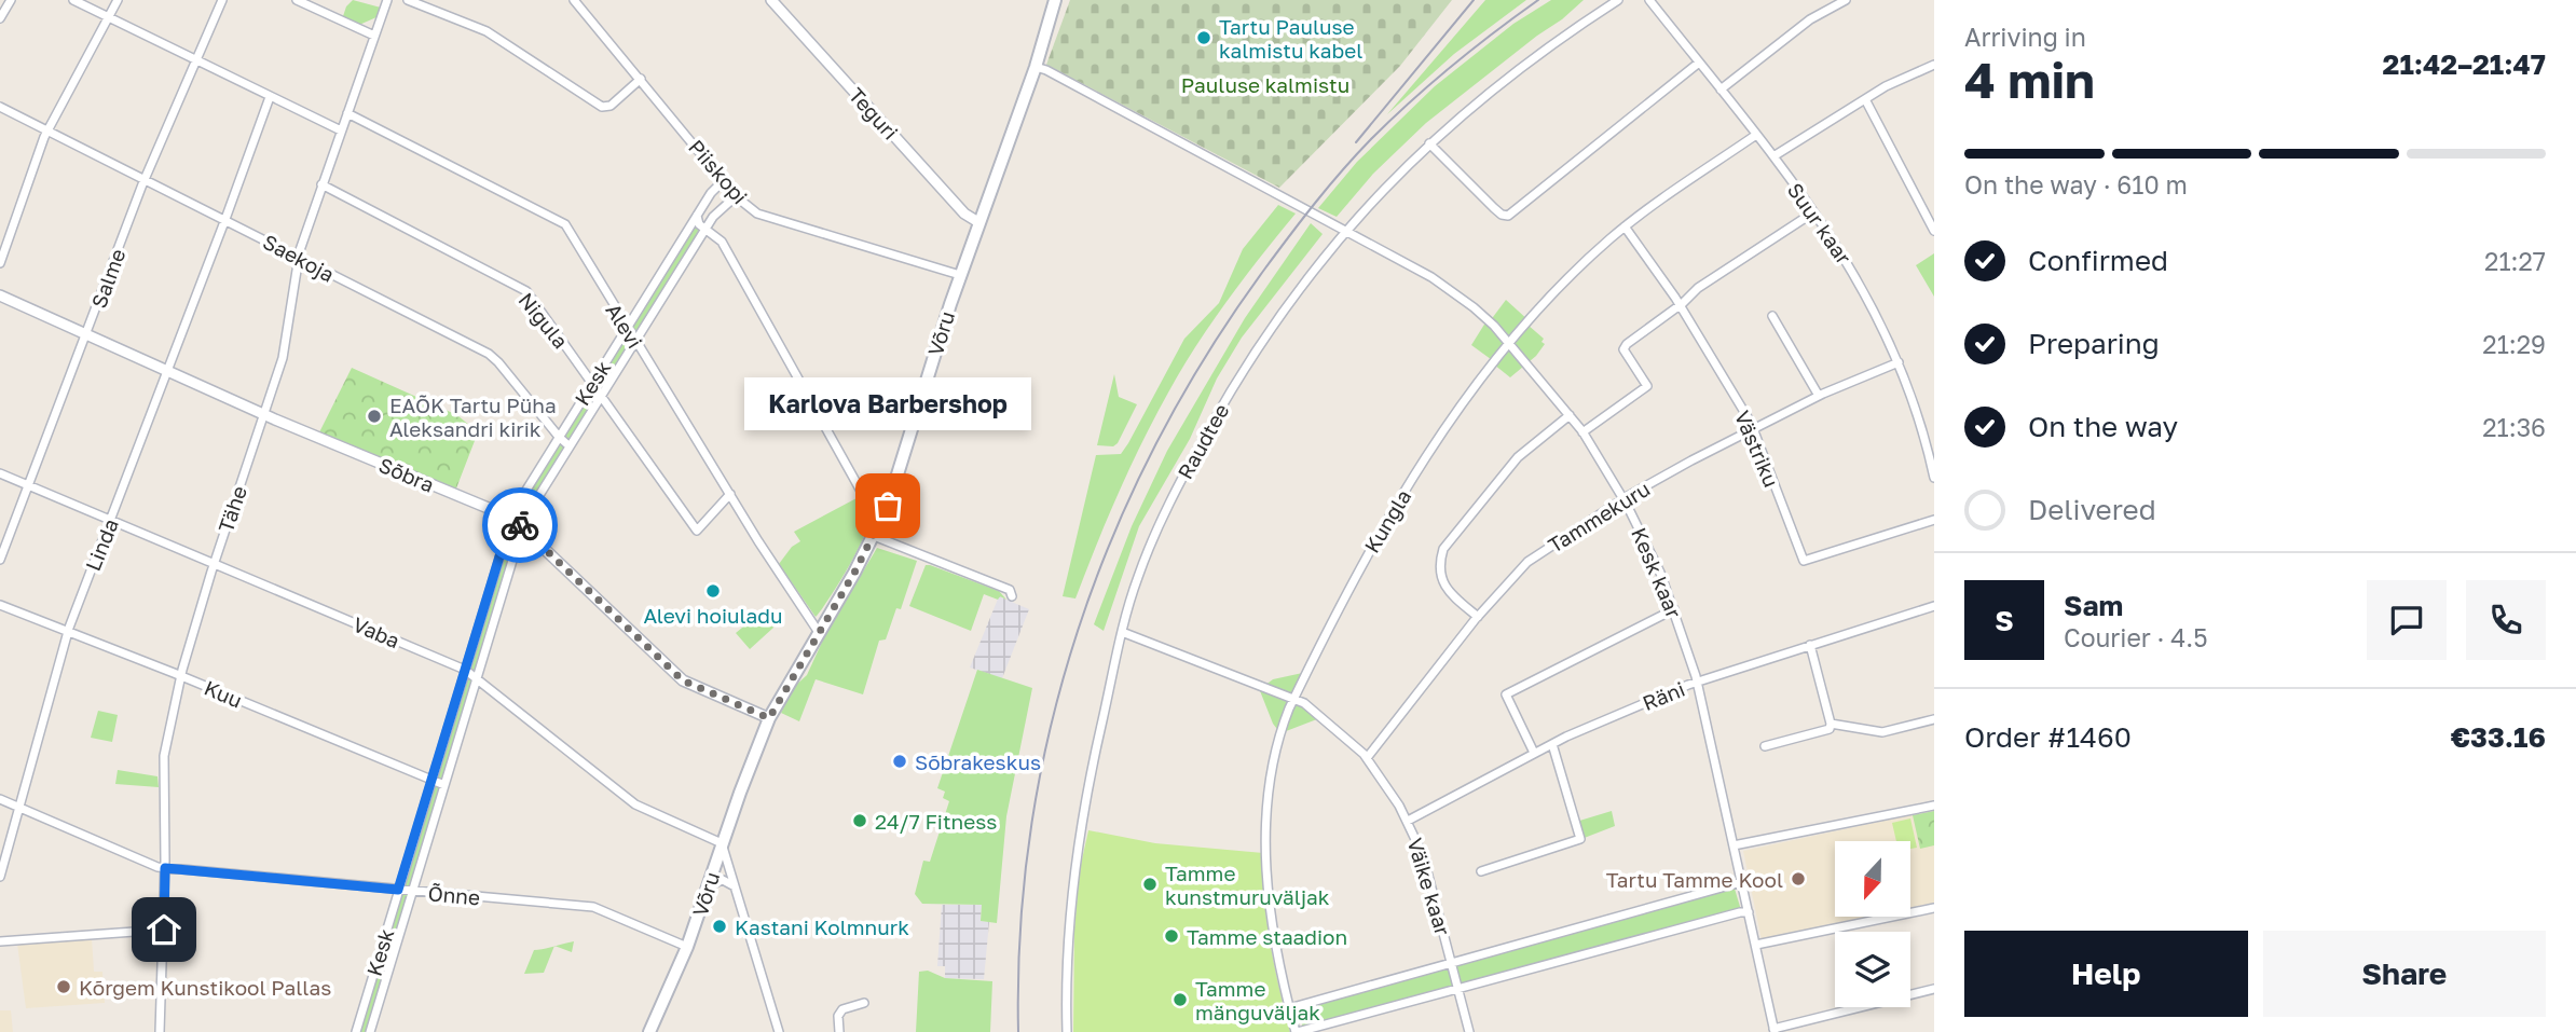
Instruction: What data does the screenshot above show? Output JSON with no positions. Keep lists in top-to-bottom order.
{
  "streets": {
    "main road": ["Võru"],
    "street": [
      "Teguri",
      "Piiskopi",
      "Suur kaar",
      "Saekoja",
      "Salme",
      "Nigula",
      "Alevi",
      "Kesk",
      "Raudtee",
      "Västriku",
      "Sõbra",
      "Tähe",
      "Tammekuru",
      "Kungla",
      "Linda",
      "Kesk kaar",
      "Vaba",
      "Kuu",
      "Räni",
      "Väike kaar",
      "Õnne"
    ]
  },
  "crossings": [
    ["Teguri", "Võru"],
    ["Piiskopi", "Võru"],
    ["Piiskopi", "Kesk"],
    ["Suur kaar", "Tammekuru"],
    ["Suur kaar", "Kungla"],
    ["Saekoja", "Salme"],
    ["Saekoja", "Kesk"],
    ["Saekoja", "Tähe"],
    ["Saekoja", "Linda"],
    ["Salme", "Sõbra"],
    ["Salme", "Vaba"],
    ["Nigula", "Alevi"],
    ["Nigula", "Kesk"],
    ["Nigula", "Tähe"],
    ["Alevi", "Võru"],
    ["Alevi", "Kesk"],
    ["Alevi", "Tähe"],
    ["Võru", "Sõbra"],
    ["Võru", "Kesk kaar"],
    ["Võru", "Vaba"],
    ["Võru", "Õnne"],
    ["Kesk", "Sõbra"],
    ["Kesk", "Vaba"],
    ["Kesk", "Kuu"],
    ["Kesk", "Õnne"],
    ["Raudtee", "Kesk kaar"],
    ["Raudtee", "Väike kaar"],
    ["Västriku", "Tammekuru"],
    ["Västriku", "Kungla"],
    ["Sõbra", "Tähe"],
    ["Sõbra", "Linda"],
    ["Tähe", "Vaba"],
    ["Tähe", "Kuu"],
    ["Tähe", "Õnne"],
    ["Tammekuru", "Kesk kaar"],
    ["Tammekuru", "Väike kaar"],
    ["Kungla", "Kesk kaar"],
    ["Kungla", "Väike kaar"],
    ["Linda", "Vaba"],
    ["Linda", "Kuu"],
    ["Linda", "Õnne"],
    ["Kesk kaar", "Räni"],
    ["Räni", "Väike kaar"]
  ],
  "parks": ["Pauluse kalmistu"],
  "places": [
    "Tartu Pauluse kalmistu kabel",
    "EAÕK Tartu Püha Aleksandri kirik",
    "Karlova Barbershop",
    "Alevi hoiuladu",
    "Sõbrakeskus",
    "24/7 Fitness",
    "Tartu Tamme Kool",
    "Tamme kunstmuruväljak",
    "Kastani Kolmnurk",
    "Tamme staadion",
    "Kõrgem Kunstikool Pallas",
    "Tamme mänguväljak"
  ],
  "north": "bottom",
  "page": {
    "heading": ["4 min", "Arriving in", "21:42–21:47"],
    "panel": [
      "Sam",
      "Courier · 4.5",
      "Order #1460",
      "€33.16"
    ],
    "bar": "On the way · 610 m",
    "list": [
      ["Confirmed", "21:27"],
      ["Preparing", "21:29"],
      ["On the way", "21:36"],
      "Delivered"
    ],
    "bubble": "Karlova Barbershop",
    "round": "S",
    "buttons": ["Help", "Share"]
  }
}
